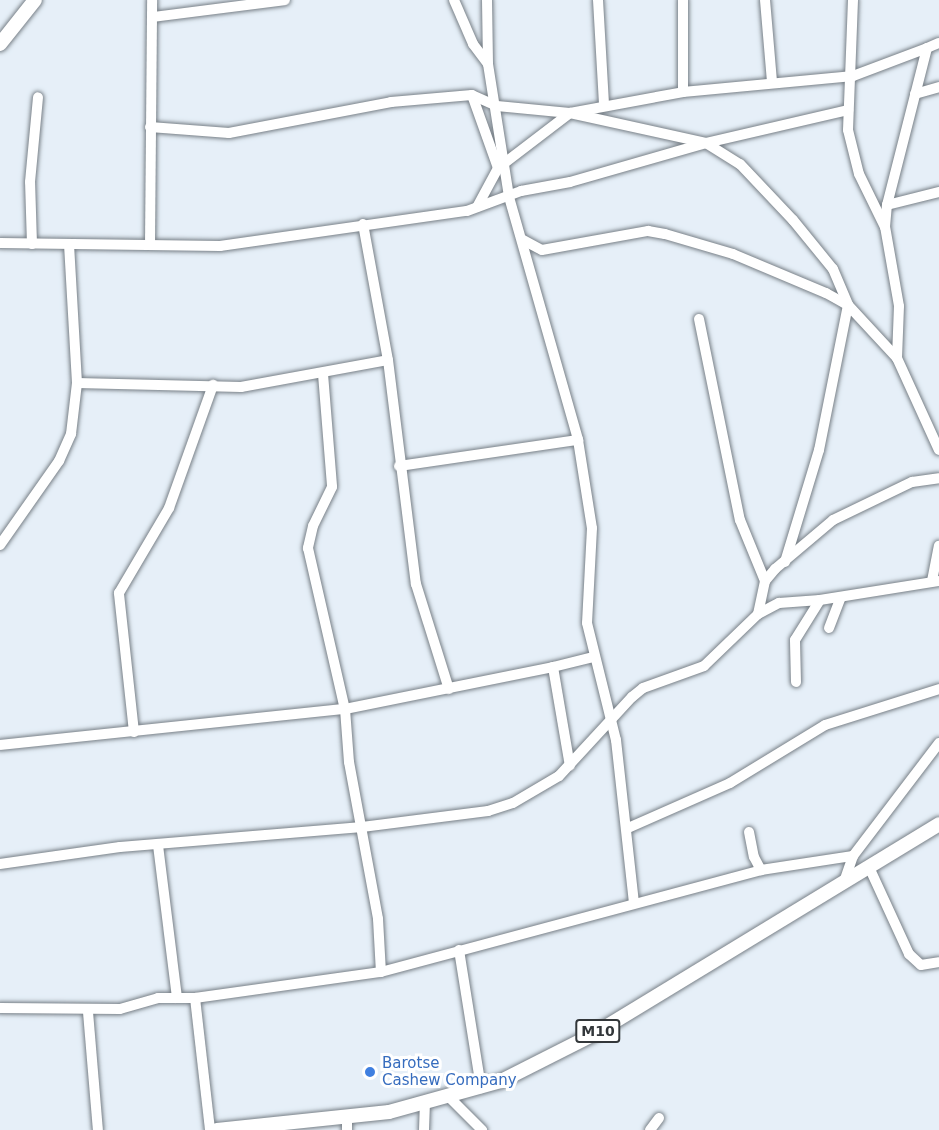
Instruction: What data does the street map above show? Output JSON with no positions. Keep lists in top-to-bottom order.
{
  "streets": {
    "main road": ["M10"]
  },
  "places": ["Barotse Cashew Company"]
}
